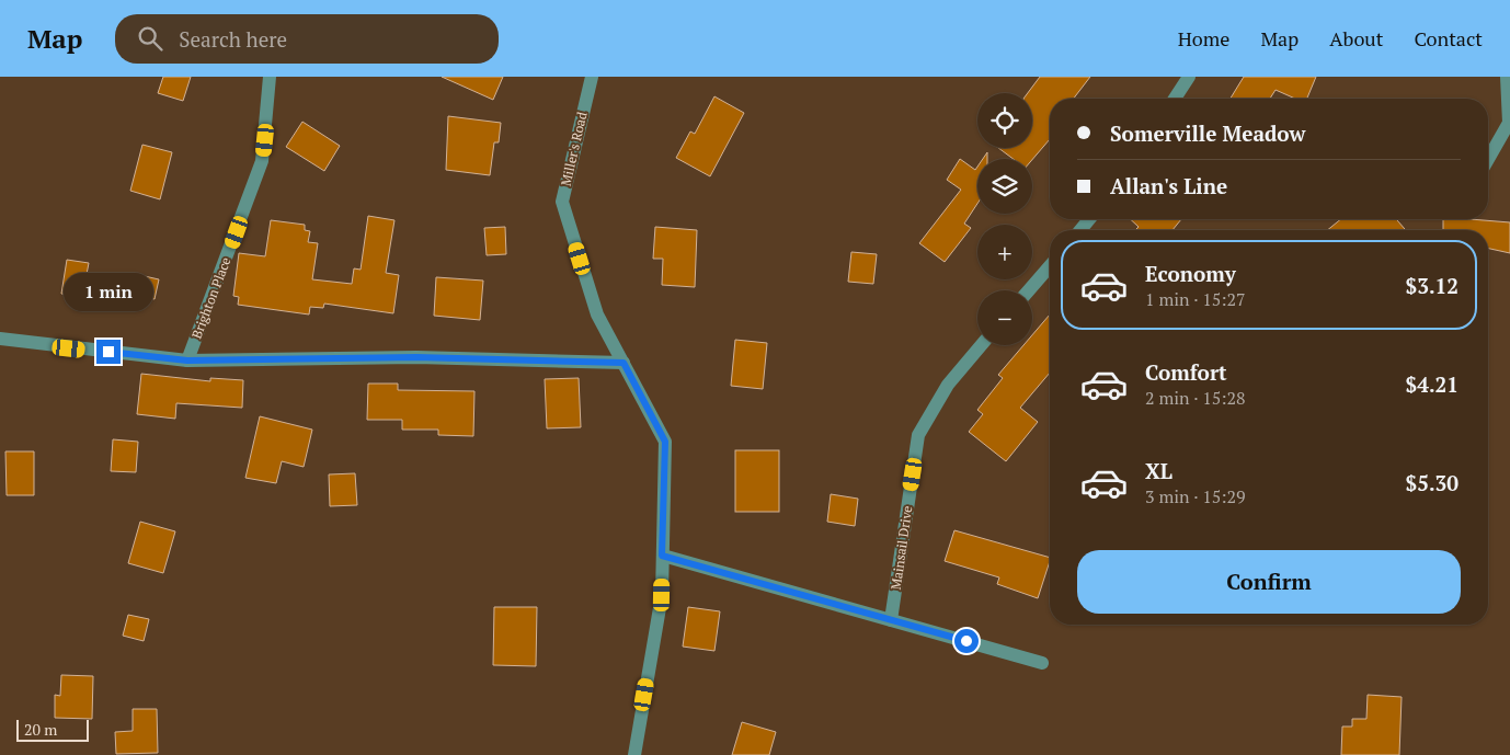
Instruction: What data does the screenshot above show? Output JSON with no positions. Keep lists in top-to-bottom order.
{
  "streets": {
    "street": ["Miller's Road", "Brighton Place", "Mainsail Drive"]
  },
  "scale_bar": "20 m",
  "page": {
    "header": "Map",
    "search": "Search here",
    "nav": [
      "Home",
      "Map",
      "About",
      "Contact"
    ],
    "map_buttons": ["+", "−"],
    "banner": ["Somerville Meadow", "Allan's Line"],
    "list": [
      {
        "name": "Economy",
        "note": "1 min · 15:27",
        "value": "$3.12"
      },
      {
        "name": "Comfort",
        "note": "2 min · 15:28",
        "value": "$4.21"
      },
      {
        "name": "XL",
        "note": "3 min · 15:29",
        "value": "$5.30"
      }
    ],
    "bubble": "1 min",
    "buttons": "Confirm",
    "scale": "20 m"
  }
}
